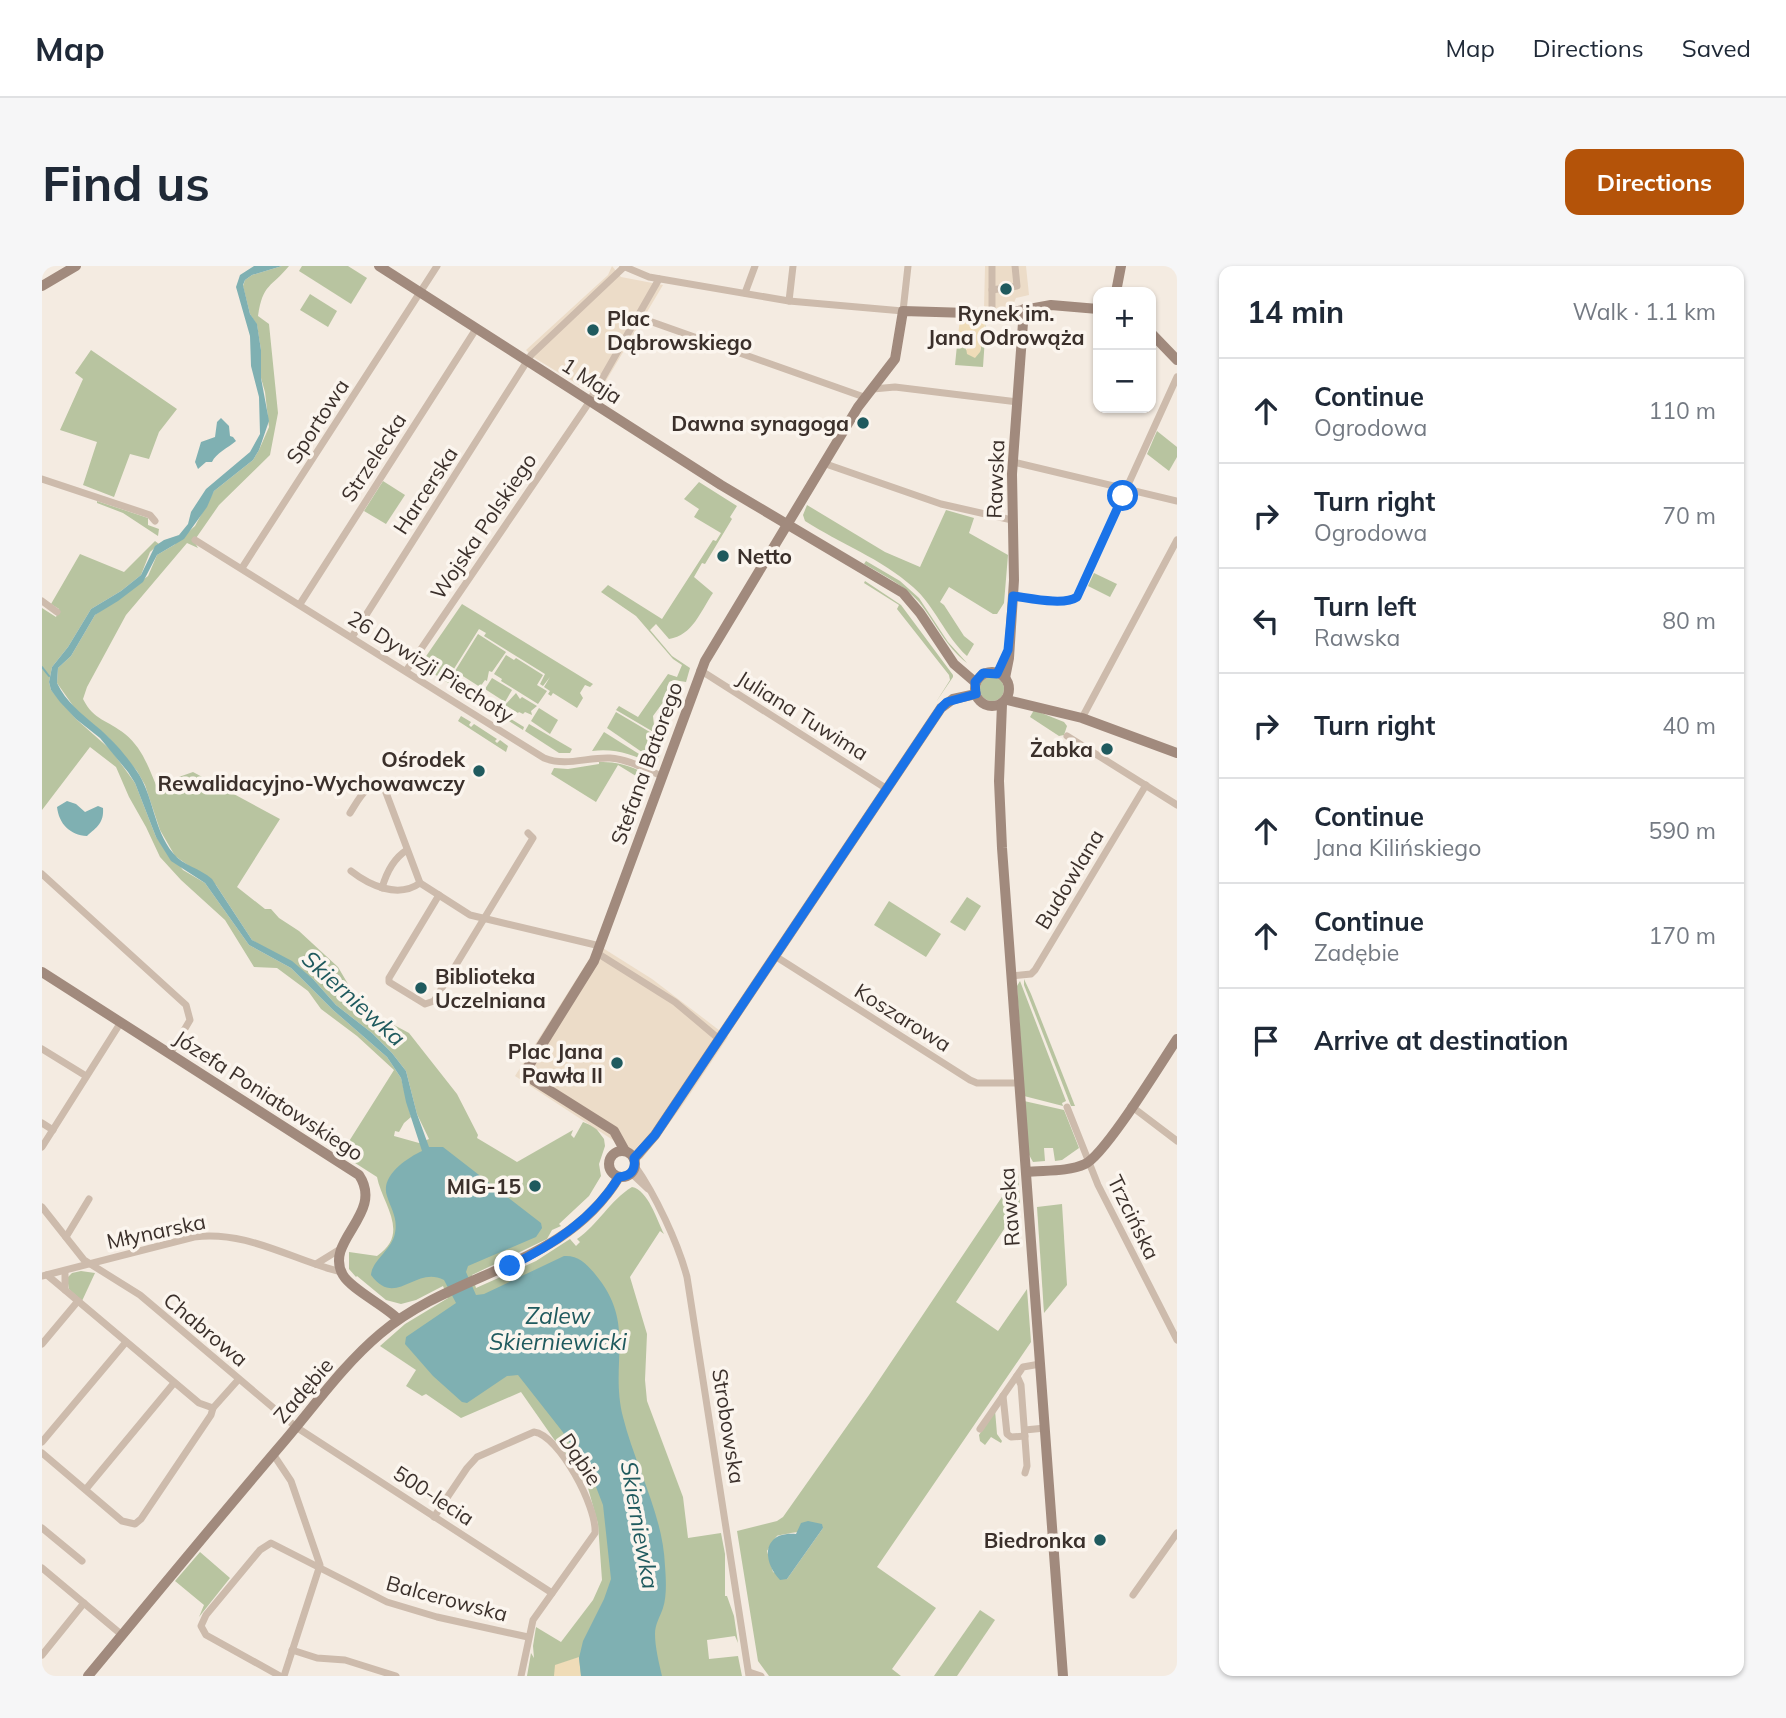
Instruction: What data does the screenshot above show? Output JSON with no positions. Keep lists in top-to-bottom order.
{
  "streets": {
    "street": [
      "1 Maja",
      "Sportowa",
      "Strzelecka",
      "Rawska",
      "Harcerska",
      "Wojska Polskiego",
      "26 Dywizji Piechoty",
      "Juliana Tuwima",
      "Stefana Batorego",
      "Budowlana",
      "Koszarowa",
      "Józefa Poniatowskiego",
      "Trzcińska",
      "Młynarska",
      "Chabrowa",
      "Zadębie",
      "Strobowska",
      "Dąbie",
      "500-lecia",
      "Balcerowska"
    ]
  },
  "crossings": [
    ["1 Maja", "Sportowa"],
    ["1 Maja", "Strzelecka"],
    ["1 Maja", "Rawska"],
    ["1 Maja", "Harcerska"],
    ["1 Maja", "Wojska Polskiego"],
    ["1 Maja", "Stefana Batorego"],
    ["Sportowa", "26 Dywizji Piechoty"],
    ["Strzelecka", "26 Dywizji Piechoty"],
    ["Rawska", "Budowlana"],
    ["Rawska", "Koszarowa"],
    ["Harcerska", "26 Dywizji Piechoty"],
    ["Wojska Polskiego", "26 Dywizji Piechoty"],
    ["26 Dywizji Piechoty", "Stefana Batorego"],
    ["Juliana Tuwima", "Stefana Batorego"],
    ["Stefana Batorego", "Zadębie"],
    ["Józefa Poniatowskiego", "Młynarska"],
    ["Młynarska", "Chabrowa"],
    ["Chabrowa", "Zadębie"],
    ["Chabrowa", "500-lecia"],
    ["Zadębie", "500-lecia"],
    ["Dąbie", "500-lecia"]
  ],
  "water": ["Skierniewka", "Zalew Skierniewicki"],
  "places": [
    "Rynek im. Jana Odrowąża",
    "Plac Dąbrowskiego",
    "Dawna synagoga",
    "Netto",
    "Żabka",
    "Ośrodek Rewalidacyjno-Wychowawczy",
    "Biblioteka Uczelniana",
    "Plac Jana Pawła II",
    "MIG-15",
    "Biedronka"
  ],
  "page": {
    "header": "Map",
    "nav": ["Map", "Directions", "Saved"],
    "buttons": "Directions",
    "title": "Find us",
    "heading": ["14 min", "Walk · 1.1 km"],
    "map_buttons": ["+", "−"],
    "list": [
      ["Continue", "Ogrodowa", "110 m"],
      ["Turn right", "Ogrodowa", "70 m"],
      ["Turn left", "Rawska", "80 m"],
      ["Turn right", "40 m"],
      ["Continue", "Jana Kilińskiego", "590 m"],
      ["Continue", "Zadębie", "170 m"],
      "Arrive at destination"
    ]
  }
}
